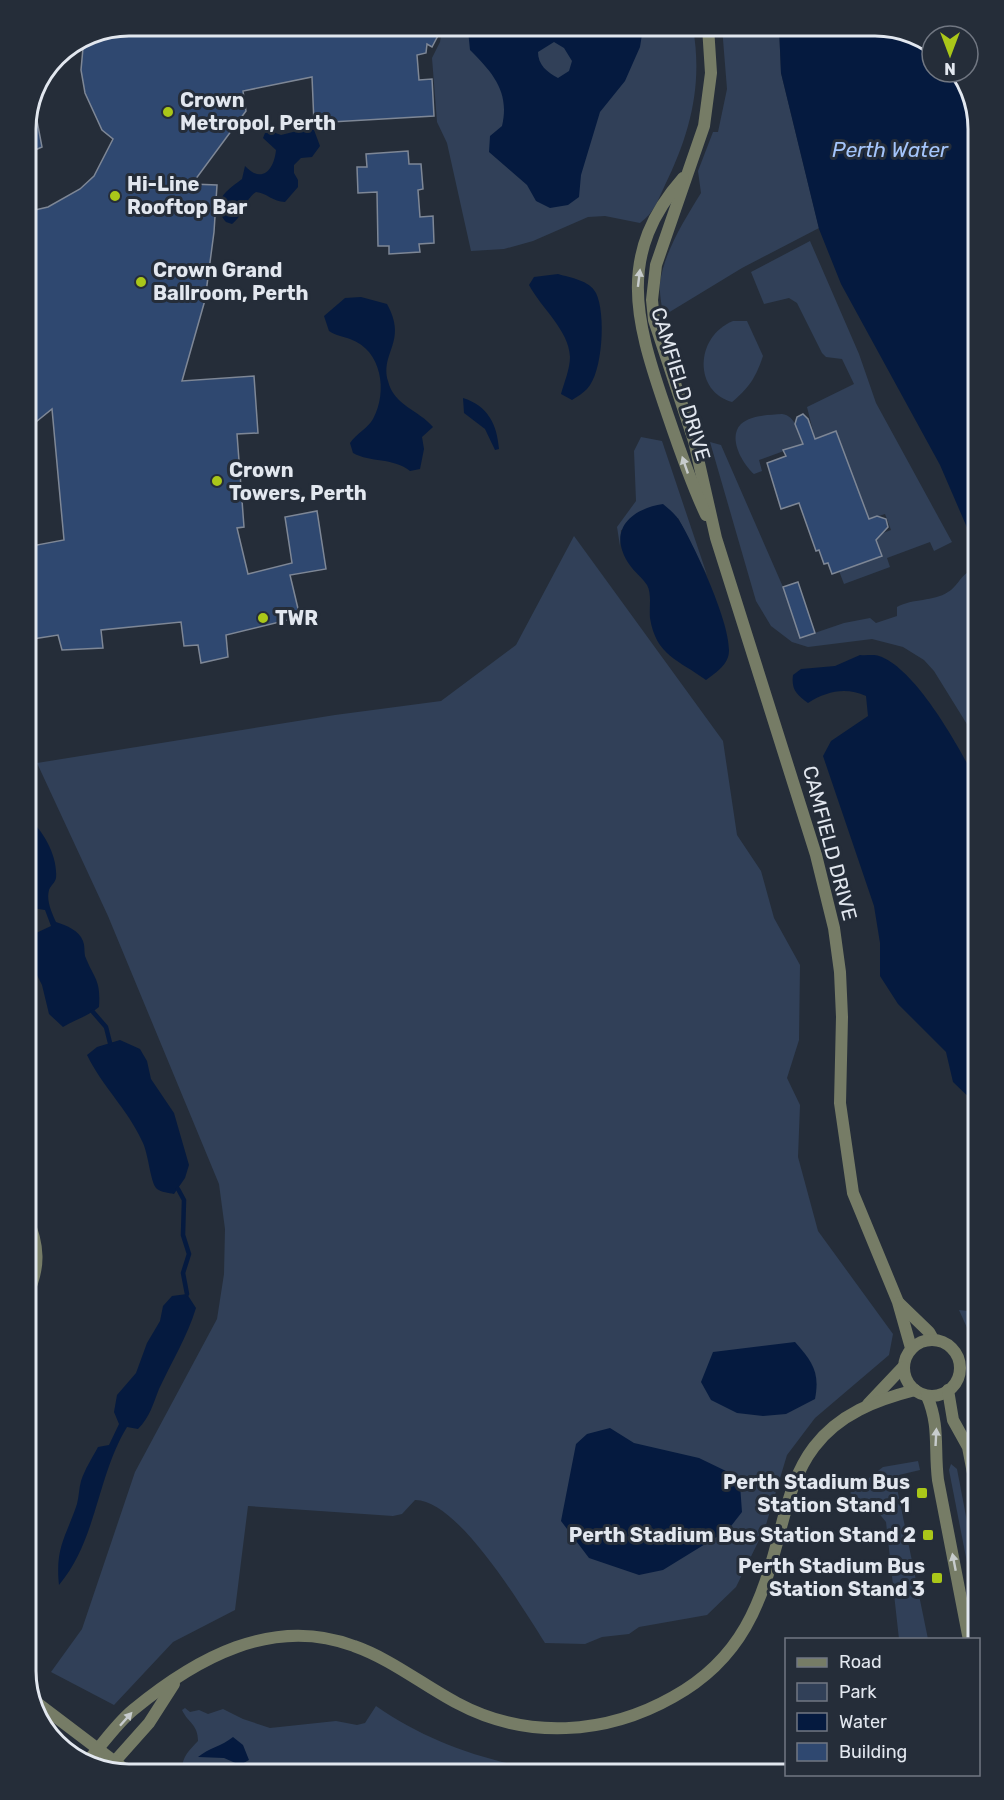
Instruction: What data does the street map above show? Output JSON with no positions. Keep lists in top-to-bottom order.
{
  "streets": {
    "street": ["CAMFIELD DRIVE"]
  },
  "water": ["Perth Water"],
  "places": {
    "other": [
      "Crown Metropol, Perth",
      "Hi-Line Rooftop Bar",
      "Crown Grand Ballroom, Perth",
      "Crown Towers, Perth",
      "TWR"
    ],
    "transit": ["Perth Stadium Bus Station Stand 1", "Perth Stadium Bus Station Stand 2", "Perth Stadium Bus Station Stand 3"]
  },
  "legend": [
    "Road",
    "Park",
    "Water",
    "Building"
  ],
  "north": "bottom"
}
